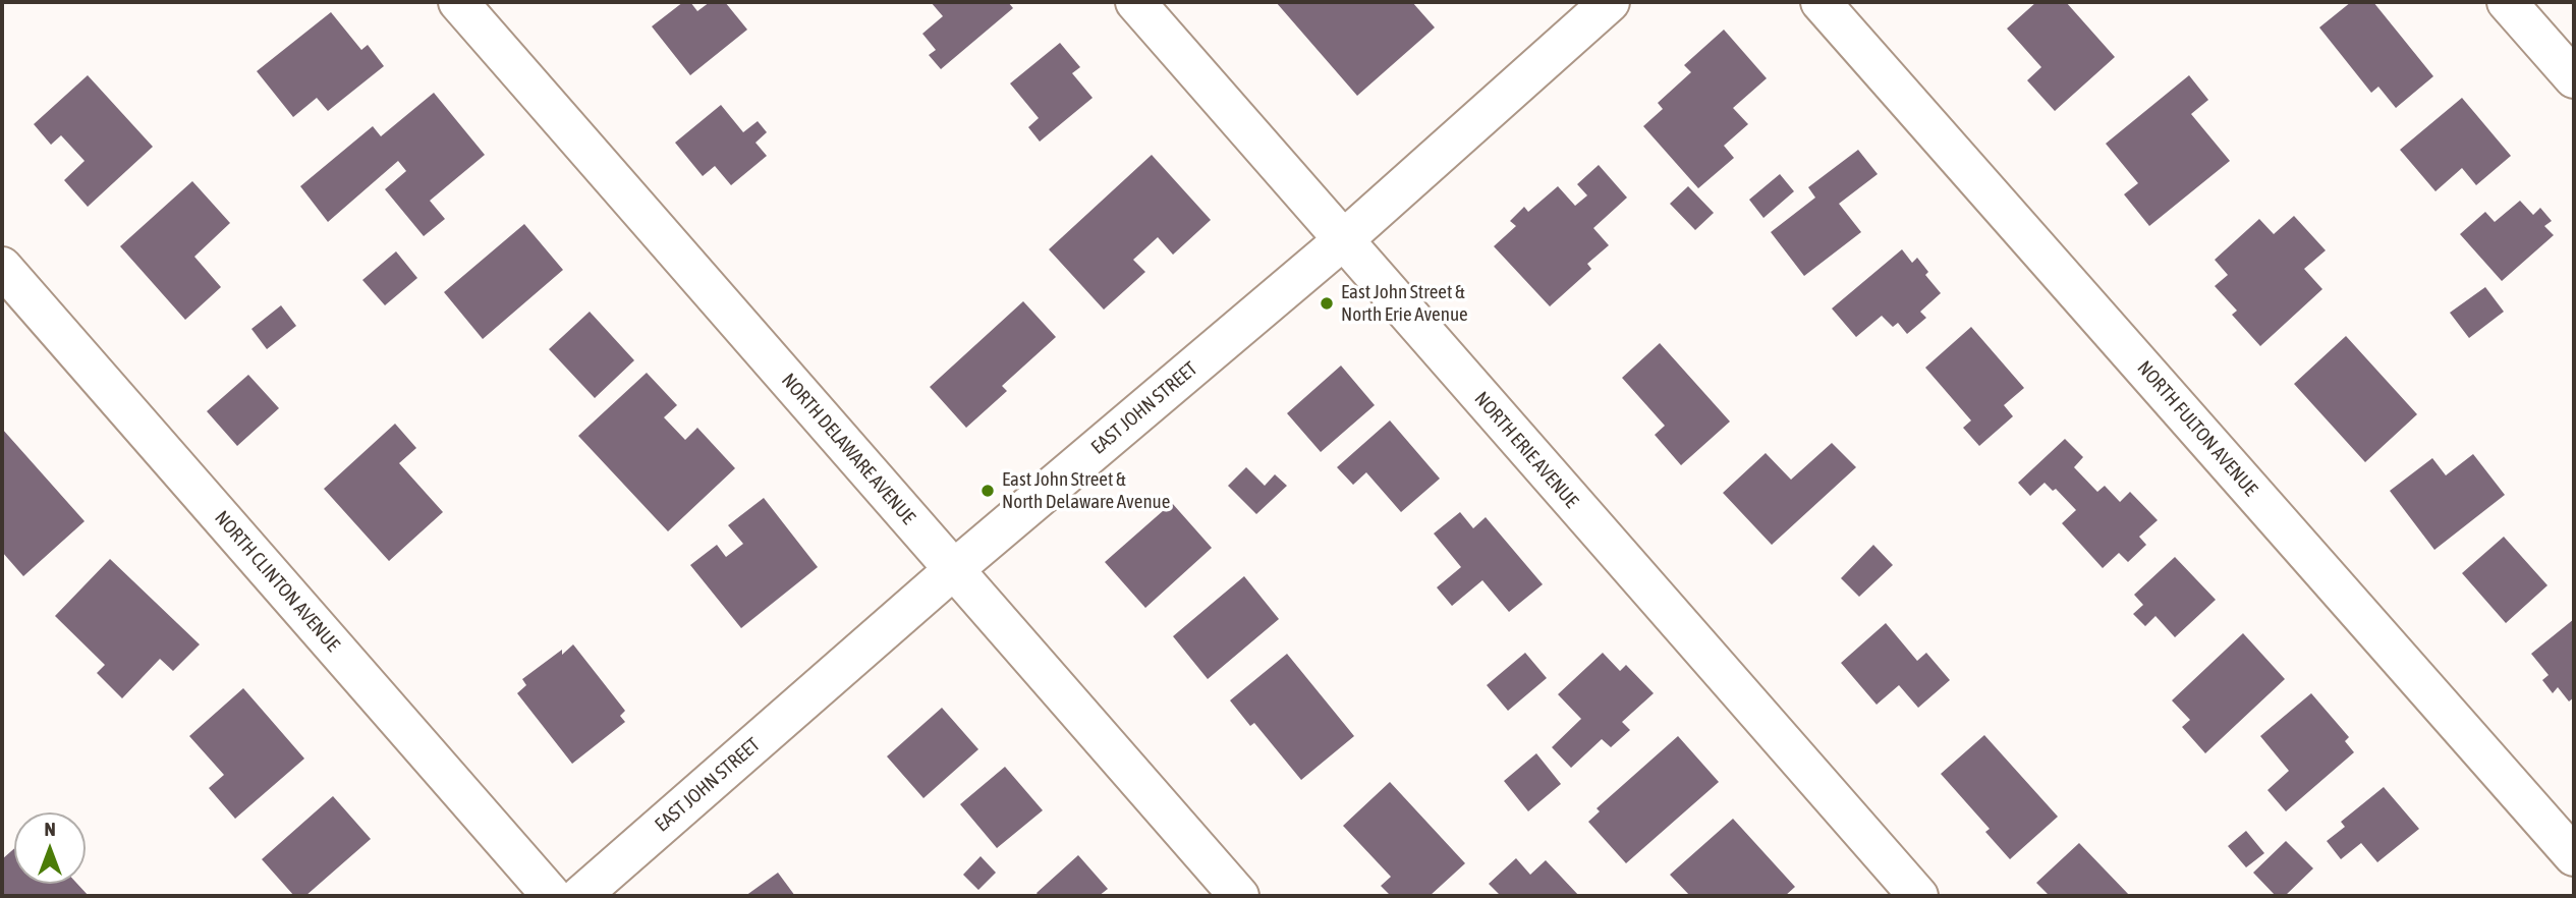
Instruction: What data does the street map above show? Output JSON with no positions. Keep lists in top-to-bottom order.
{
  "streets": {
    "street": [
      "EAST JOHN STREET",
      "NORTH FULTON AVENUE",
      "NORTH DELAWARE AVENUE",
      "NORTH ERIE AVENUE",
      "NORTH CLINTON AVENUE"
    ]
  },
  "crossings": [
    ["EAST JOHN STREET", "NORTH DELAWARE AVENUE"],
    ["EAST JOHN STREET", "NORTH ERIE AVENUE"]
  ],
  "places": ["East John Street & North Erie Avenue", "East John Street & North Delaware Avenue"],
  "north": "top"
}
